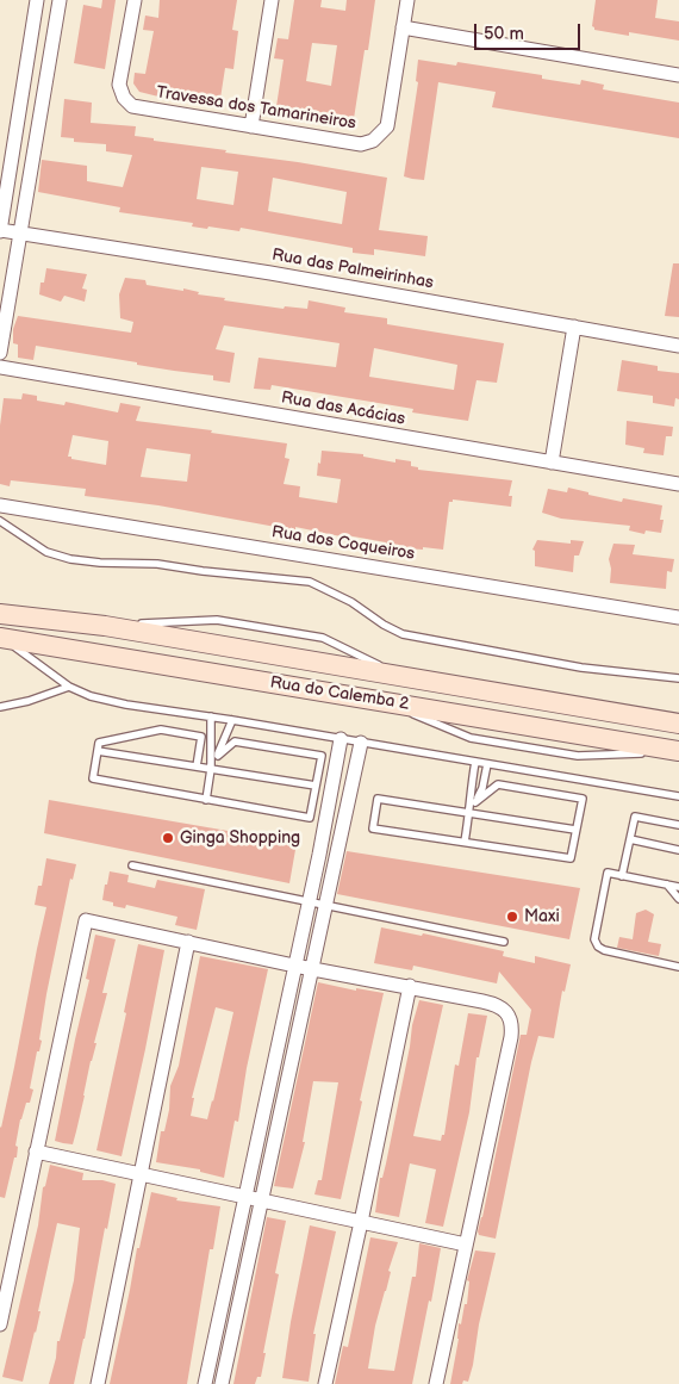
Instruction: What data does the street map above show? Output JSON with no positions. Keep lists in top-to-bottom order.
{
  "streets": {
    "main road": ["Rua do Calemba 2"],
    "street": [
      "Travessa dos Tamarineiros",
      "Rua das Palmeirinhas",
      "Rua das Acácias",
      "Rua dos Coqueiros"
    ]
  },
  "places": ["Ginga Shopping", "Maxi"],
  "scale_bar": "50 m"
}
